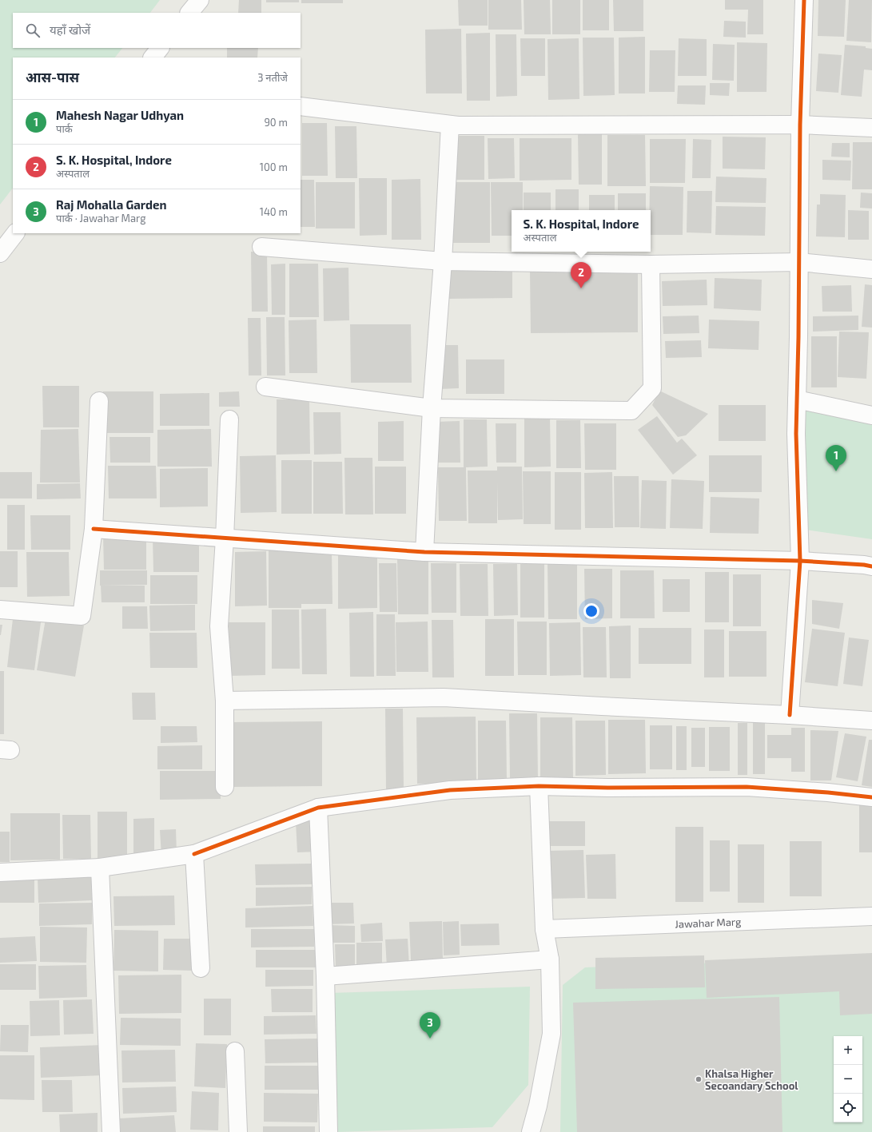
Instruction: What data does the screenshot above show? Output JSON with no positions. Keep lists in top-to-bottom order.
{
  "streets": {
    "street": ["Jawahar Marg"]
  },
  "places": ["Khalsa Higher Secoandary School"],
  "page": {
    "search": "यहाँ खोजें",
    "heading": ["आस-पास", "3 नतीजे"],
    "list": [
      {
        "mark": "1",
        "name": "Mahesh Nagar Udhyan",
        "note": "पार्क",
        "value": "90 m"
      },
      {
        "mark": "2",
        "name": "S. K. Hospital, Indore",
        "note": "अस्पताल",
        "value": "100 m"
      },
      {
        "mark": "3",
        "name": "Raj Mohalla Garden",
        "note": "पार्क · Jawahar Marg",
        "value": "140 m"
      }
    ],
    "popup": ["S. K. Hospital, Indore", "अस्पताल"],
    "pins": ["2", "1", "3"],
    "map_buttons": ["+", "−"]
  }
}
